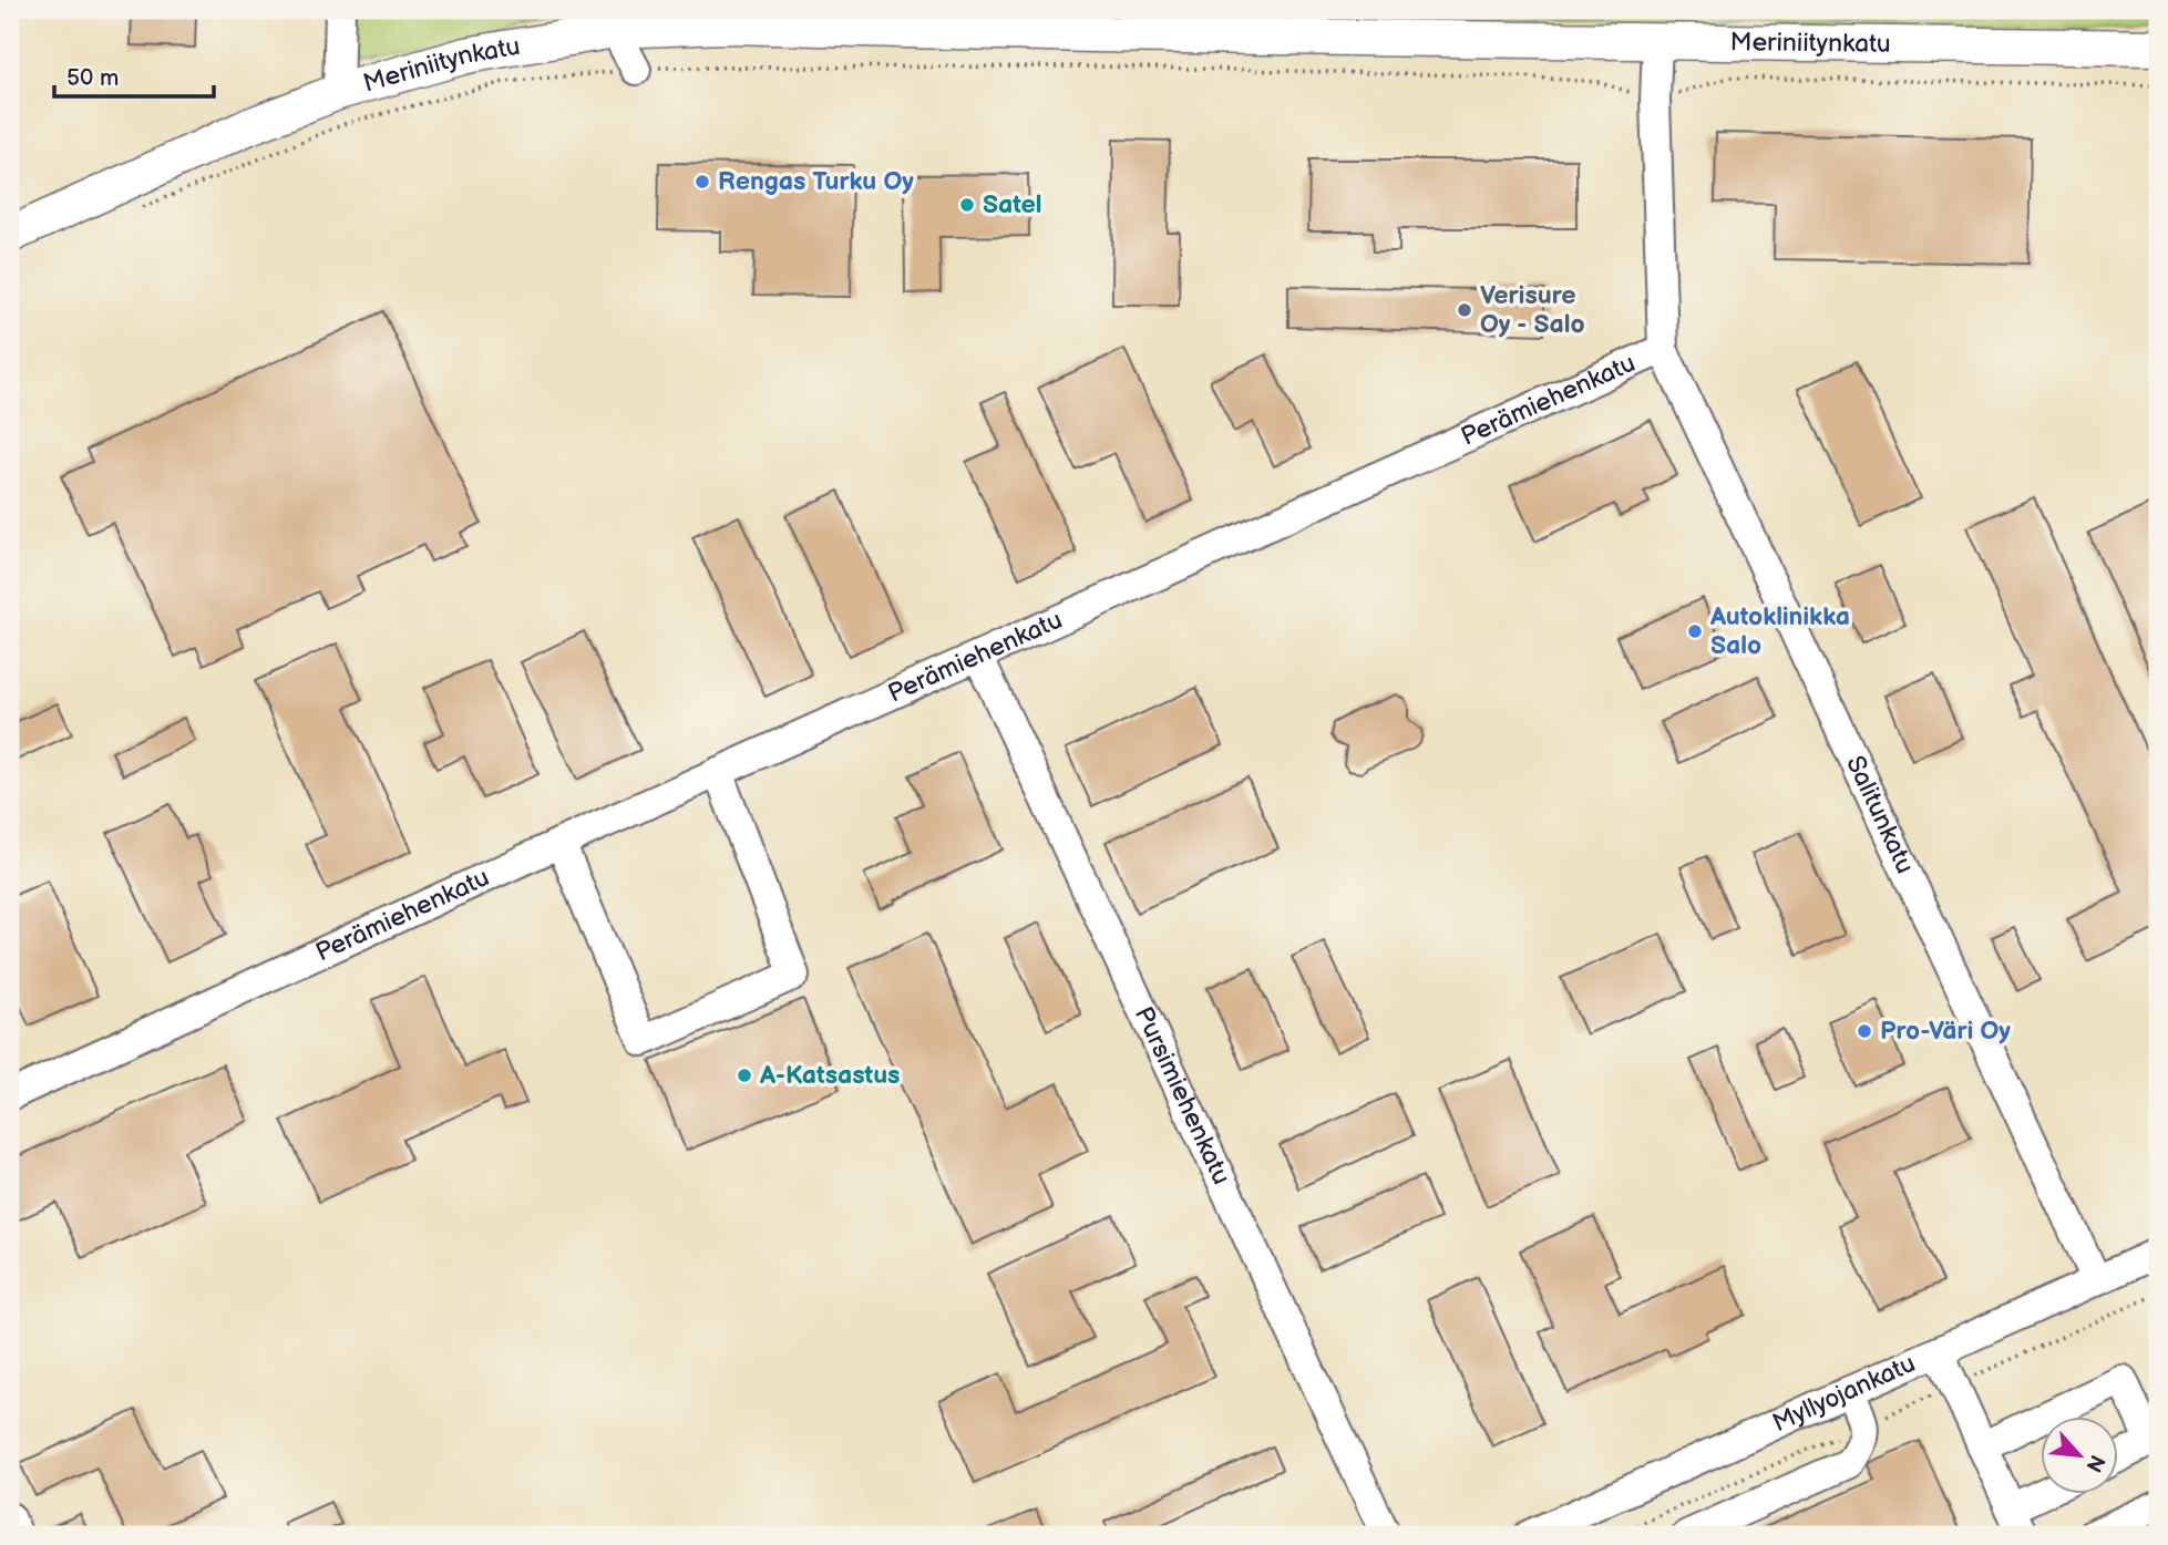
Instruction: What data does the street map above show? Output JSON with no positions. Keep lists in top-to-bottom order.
{
  "streets": {
    "main road": ["Meriniitynkatu"],
    "street": [
      "Perämiehenkatu",
      "Salitunkatu",
      "Pursimiehenkatu",
      "Myllyojankatu"
    ]
  },
  "crossings": [
    ["Meriniitynkatu", "Perämiehenkatu"],
    ["Perämiehenkatu", "Salitunkatu"],
    ["Perämiehenkatu", "Pursimiehenkatu"],
    ["Salitunkatu", "Myllyojankatu"]
  ],
  "places": [
    "Rengas Turku Oy",
    "Satel",
    "Verisure Oy - Salo",
    "Autoklinikka Salo",
    "Pro-Väri Oy",
    "A-Katsastus"
  ],
  "scale_bar": "50 m",
  "north": "bottom right"
}
